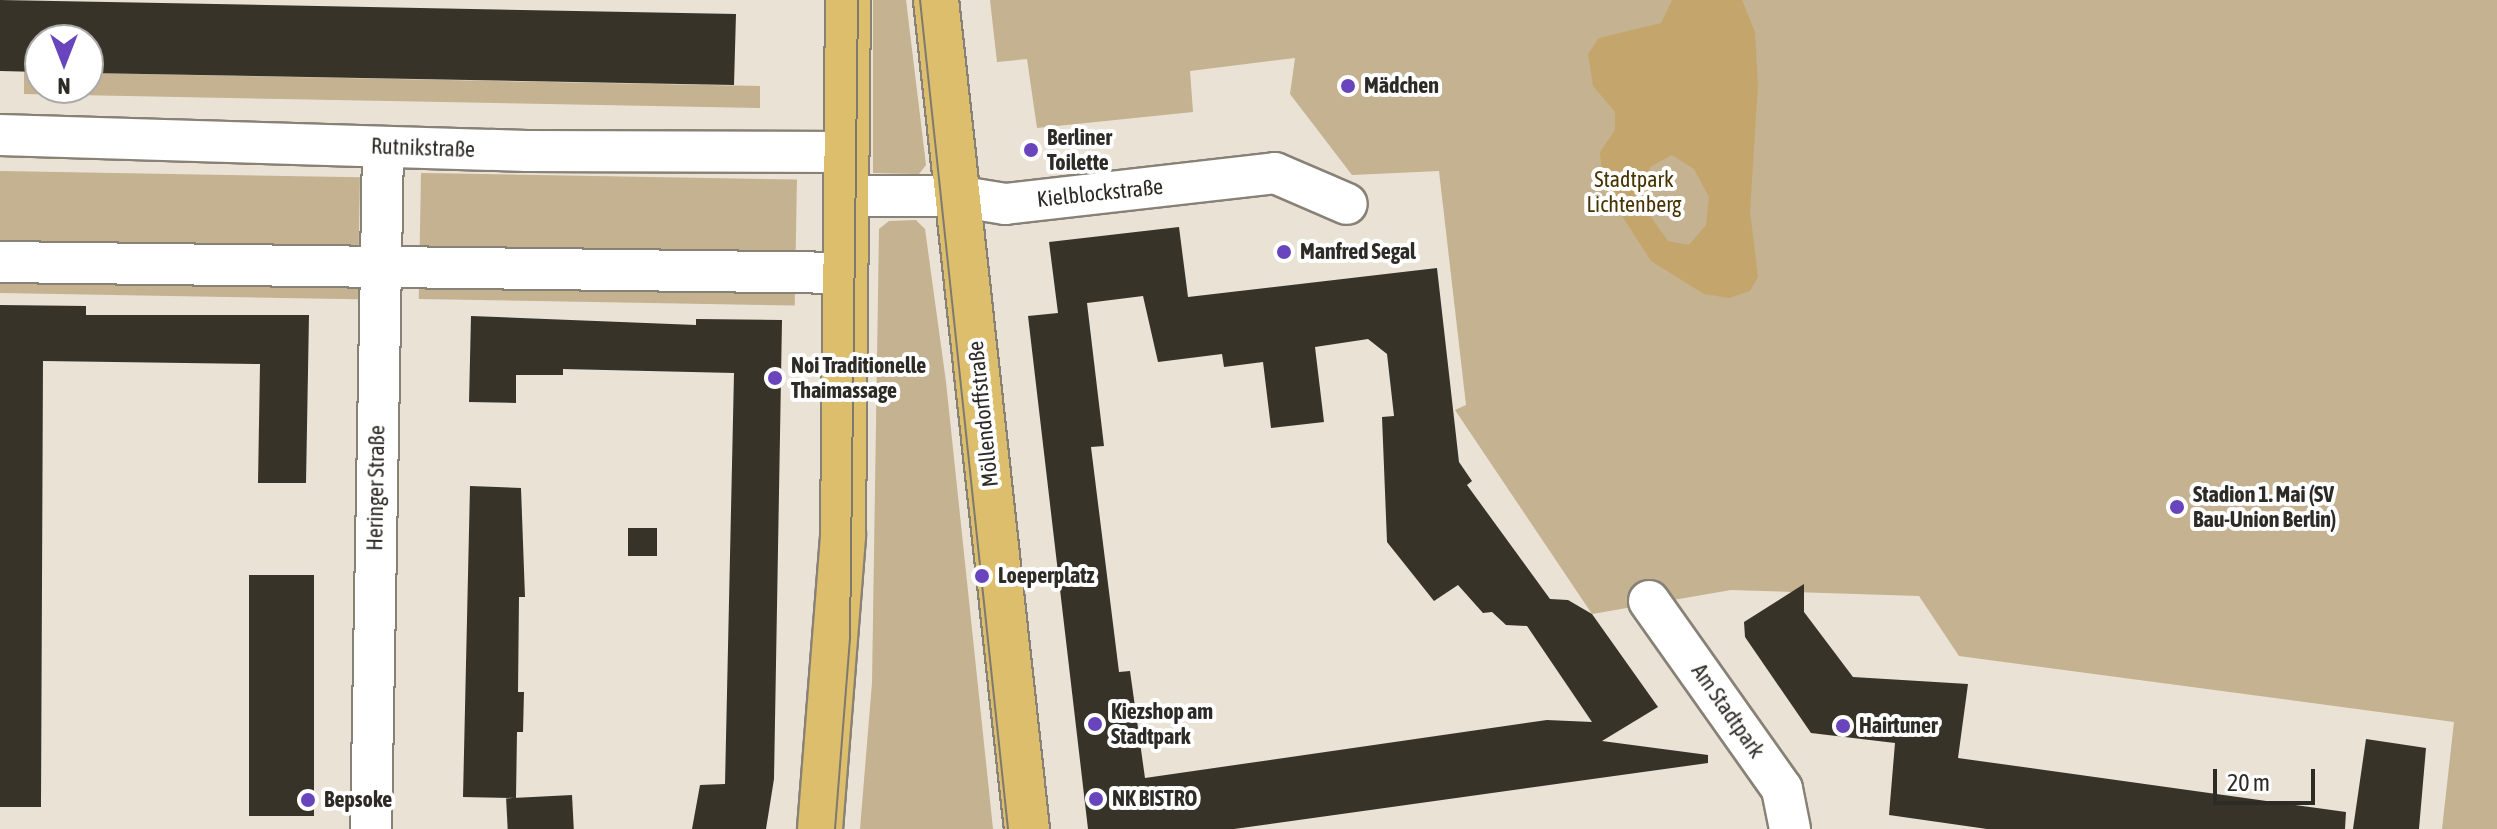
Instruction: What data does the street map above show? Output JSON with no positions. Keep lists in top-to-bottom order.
{
  "streets": {
    "main road": ["Möllendorffstraße"],
    "street": [
      "Rutnikstraße",
      "Kielblockstraße",
      "Heringer Straße",
      "Am Stadtpark"
    ]
  },
  "crossings": [
    ["Rutnikstraße", "Heringer Straße"],
    ["Kielblockstraße", "Möllendorffstraße"]
  ],
  "parks": ["Stadtpark Lichtenberg"],
  "places": [
    "Mädchen",
    "Berliner Toilette",
    "Manfred Segal",
    "Noi Traditionelle Thaimassage",
    "Stadion 1. Mai (SV Bau-Union Berlin)",
    "Loeperplatz",
    "Kiezshop am Stadtpark",
    "Hairtuner",
    "NK BISTRO",
    "Bepsoke"
  ],
  "scale_bar": "20 m",
  "north": "bottom"
}
